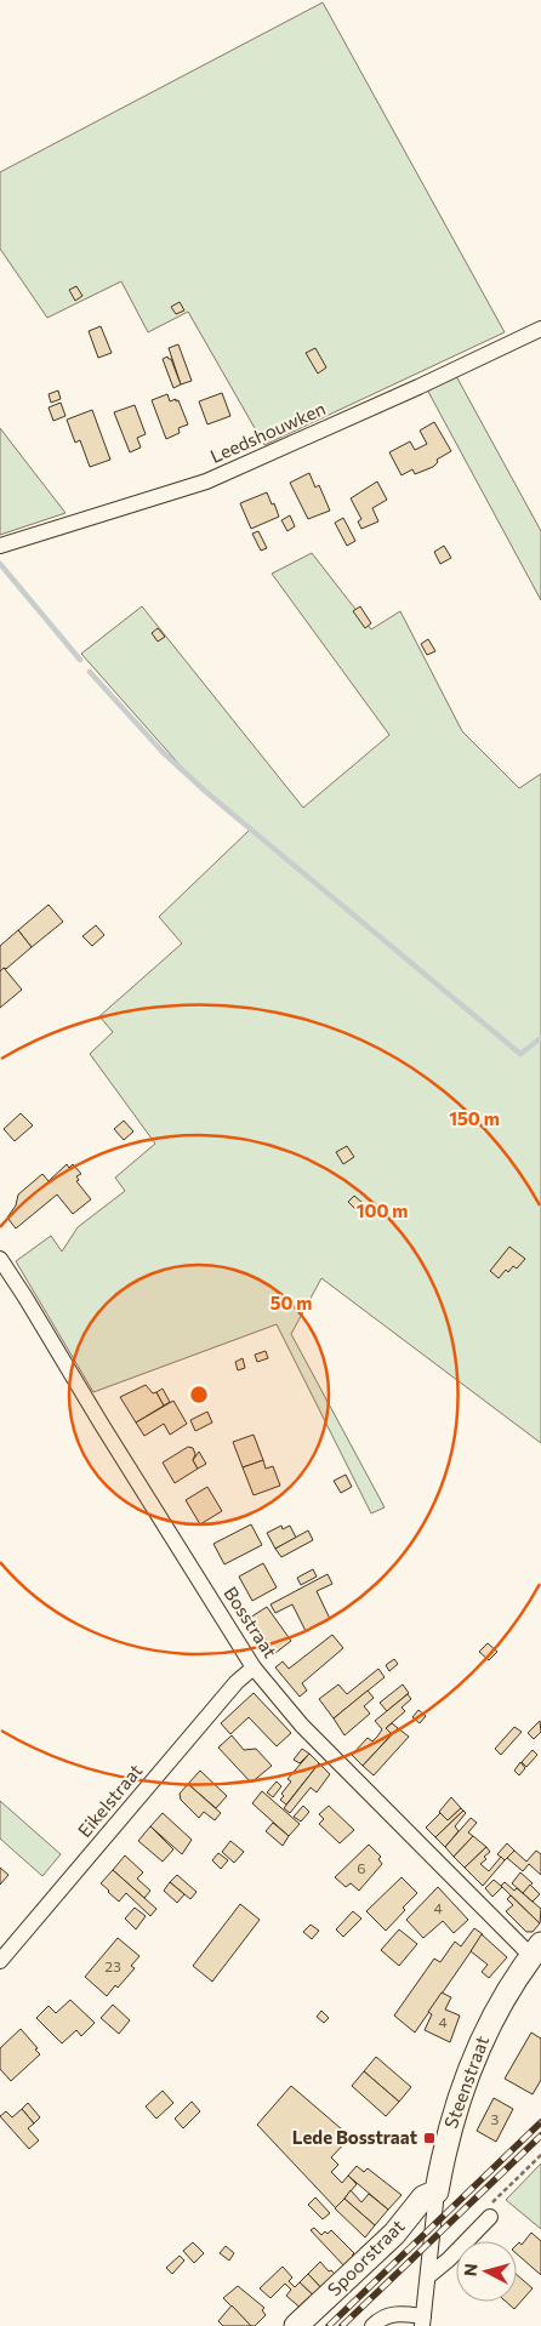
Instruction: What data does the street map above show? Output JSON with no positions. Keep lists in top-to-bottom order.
{
  "streets": {
    "street": [
      "Leedshouwken",
      "Bosstraat",
      "Eikelstraat",
      "Steenstraat",
      "Spoorstraat"
    ]
  },
  "crossings": [
    ["Bosstraat", "Eikelstraat"],
    ["Bosstraat", "Steenstraat"],
    ["Steenstraat", "Spoorstraat"]
  ],
  "places": {
    "transit": ["Lede Bosstraat"]
  },
  "house_numbers": [
    "6",
    "4",
    "23",
    "4",
    "3"
  ],
  "north": "left",
  "rings": ["150 m", "100 m", "50 m"]
}
